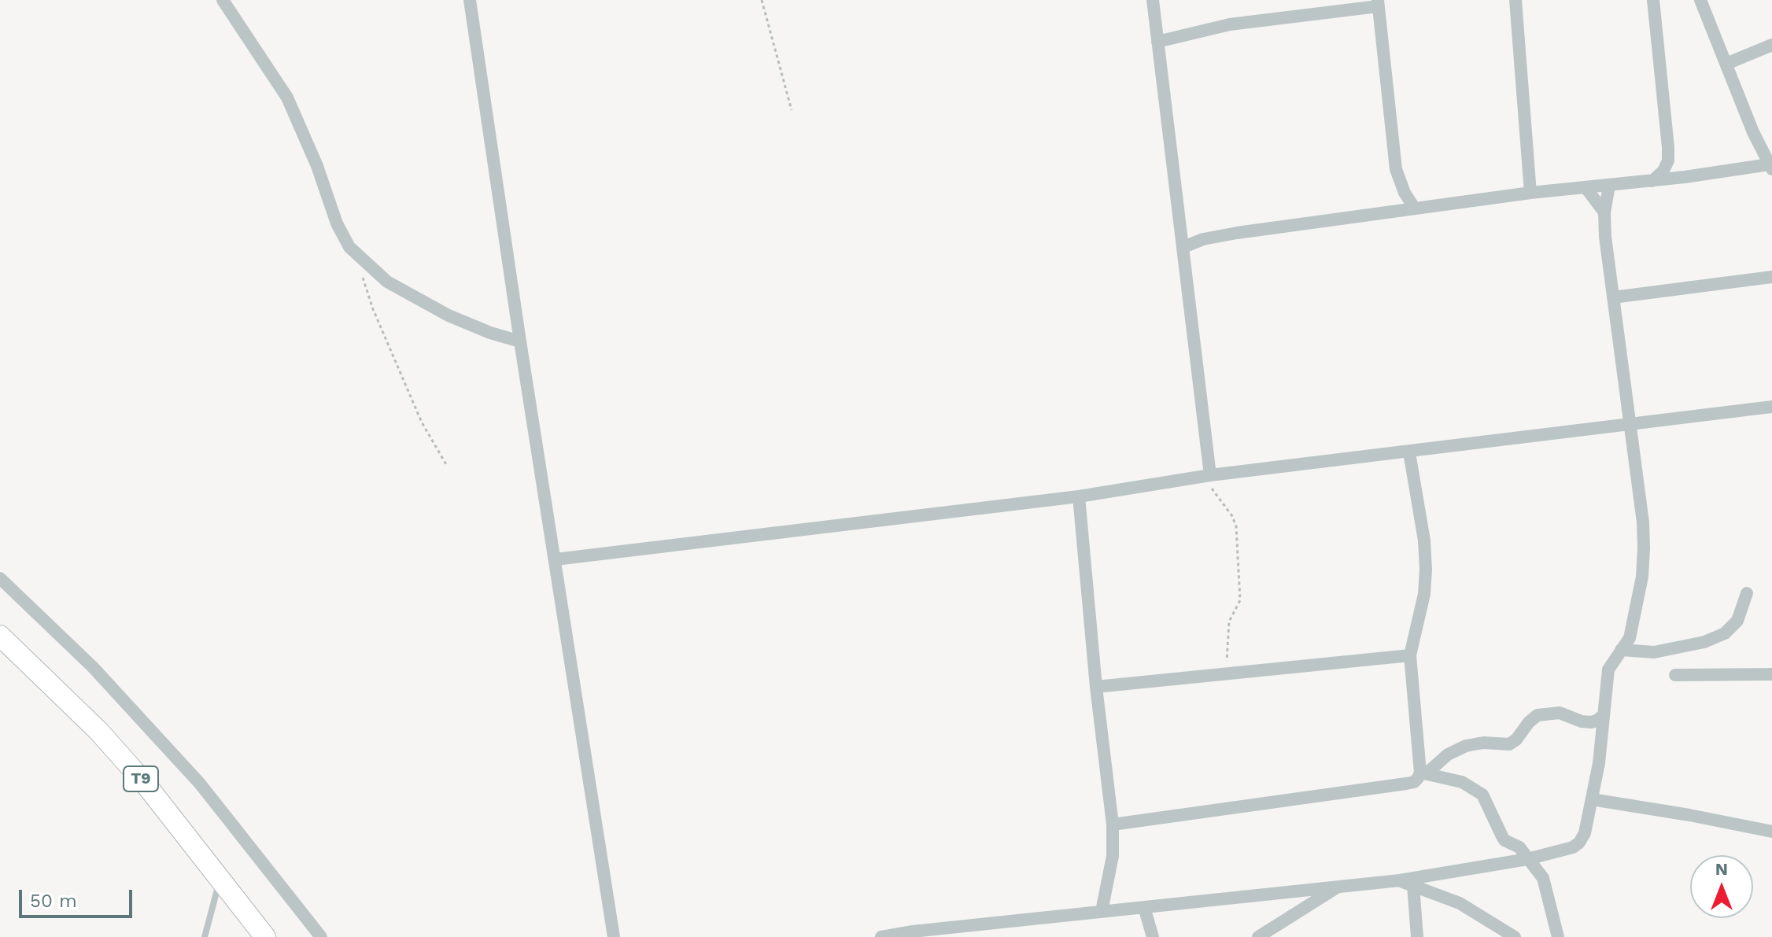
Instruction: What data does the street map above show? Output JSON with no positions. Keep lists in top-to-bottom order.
{
  "streets": {
    "highway": ["T9"]
  },
  "scale_bar": "50 m",
  "north": "top"
}
